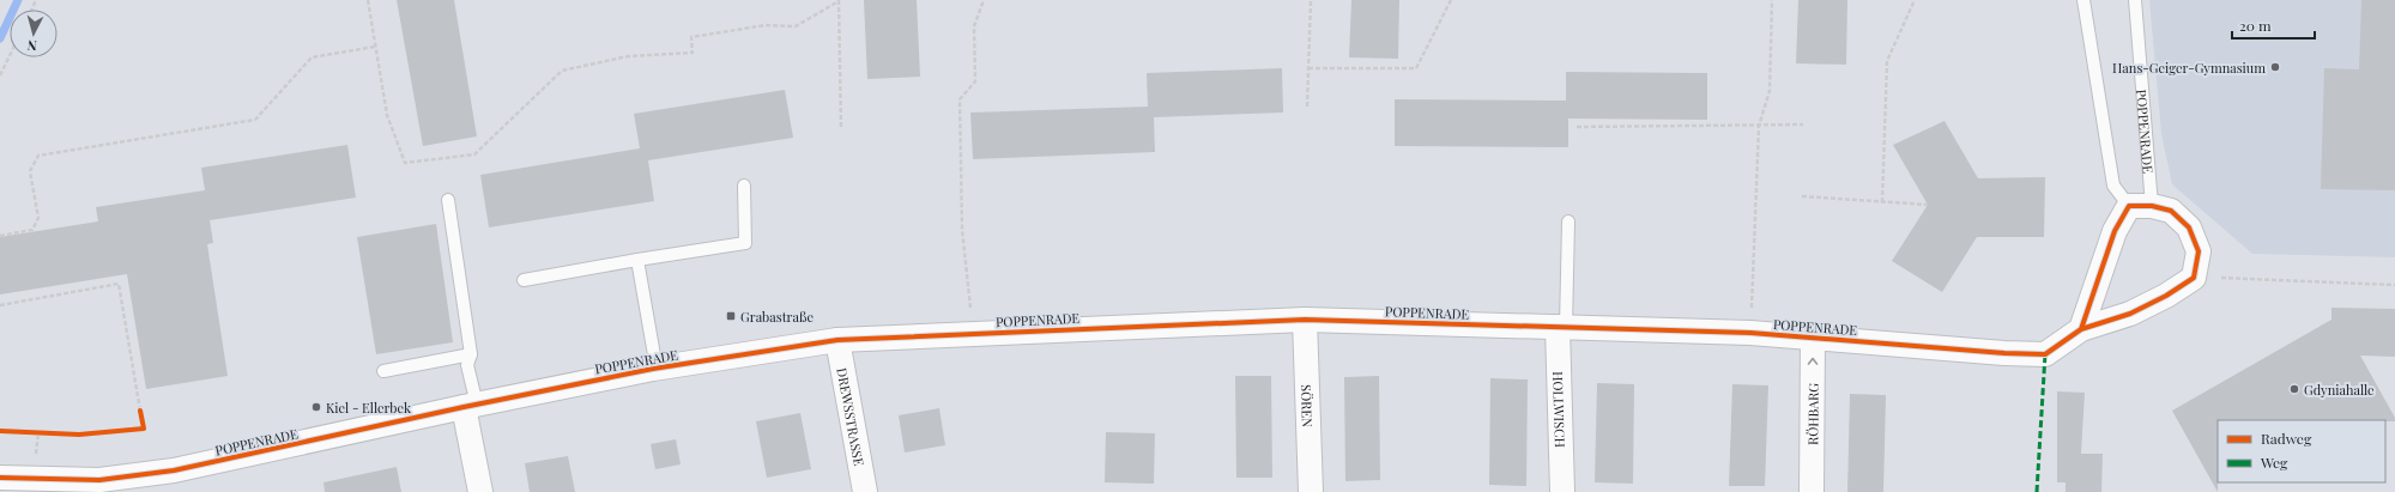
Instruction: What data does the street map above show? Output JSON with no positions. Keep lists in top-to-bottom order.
{
  "streets": {
    "street": [
      "POPPENRADE",
      "SÖREN",
      "HOLLWISCH",
      "RÖHBARG",
      "DREWSSTRASSE"
    ]
  },
  "crossings": [
    ["POPPENRADE", "SÖREN"],
    ["POPPENRADE", "HOLLWISCH"],
    ["POPPENRADE", "RÖHBARG"],
    ["POPPENRADE", "DREWSSTRASSE"]
  ],
  "one_way": ["RÖHBARG"],
  "places": {
    "other": ["Hans-Geiger-Gymnasium", "Gdyniahalle", "Kiel - Ellerbek"],
    "transit": ["Grabastraße"]
  },
  "legend": ["Radweg", "Weg"],
  "scale_bar": "20 m",
  "north": "bottom"
}
